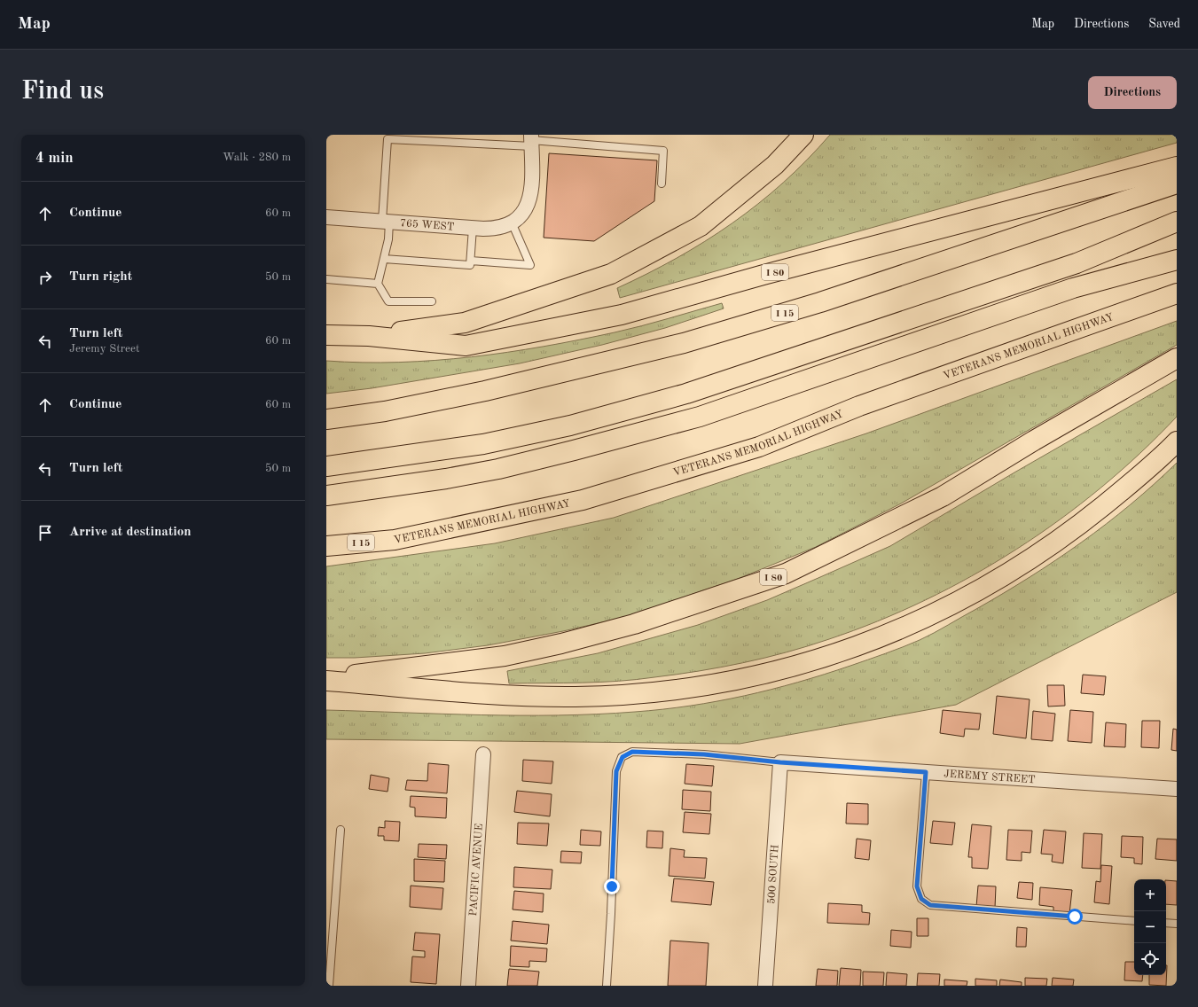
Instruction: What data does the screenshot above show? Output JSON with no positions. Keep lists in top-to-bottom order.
{
  "streets": {
    "highway": ["I 80", "I 15", "VETERANS MEMORIAL HIGHWAY"],
    "street": [
      "765 WEST",
      "JEREMY STREET",
      "PACIFIC AVENUE",
      "500 SOUTH"
    ]
  },
  "crossings": [
    ["JEREMY STREET", "500 SOUTH"]
  ],
  "page": {
    "header": "Map",
    "nav": ["Map", "Directions", "Saved"],
    "buttons": "Directions",
    "title": "Find us",
    "heading": ["4 min", "Walk · 280 m"],
    "list": [
      ["Continue", "60 m"],
      ["Turn right", "50 m"],
      ["Turn left", "Jeremy Street", "60 m"],
      ["Continue", "60 m"],
      ["Turn left", "50 m"],
      "Arrive at destination"
    ],
    "map_buttons": ["+", "−"]
  }
}
